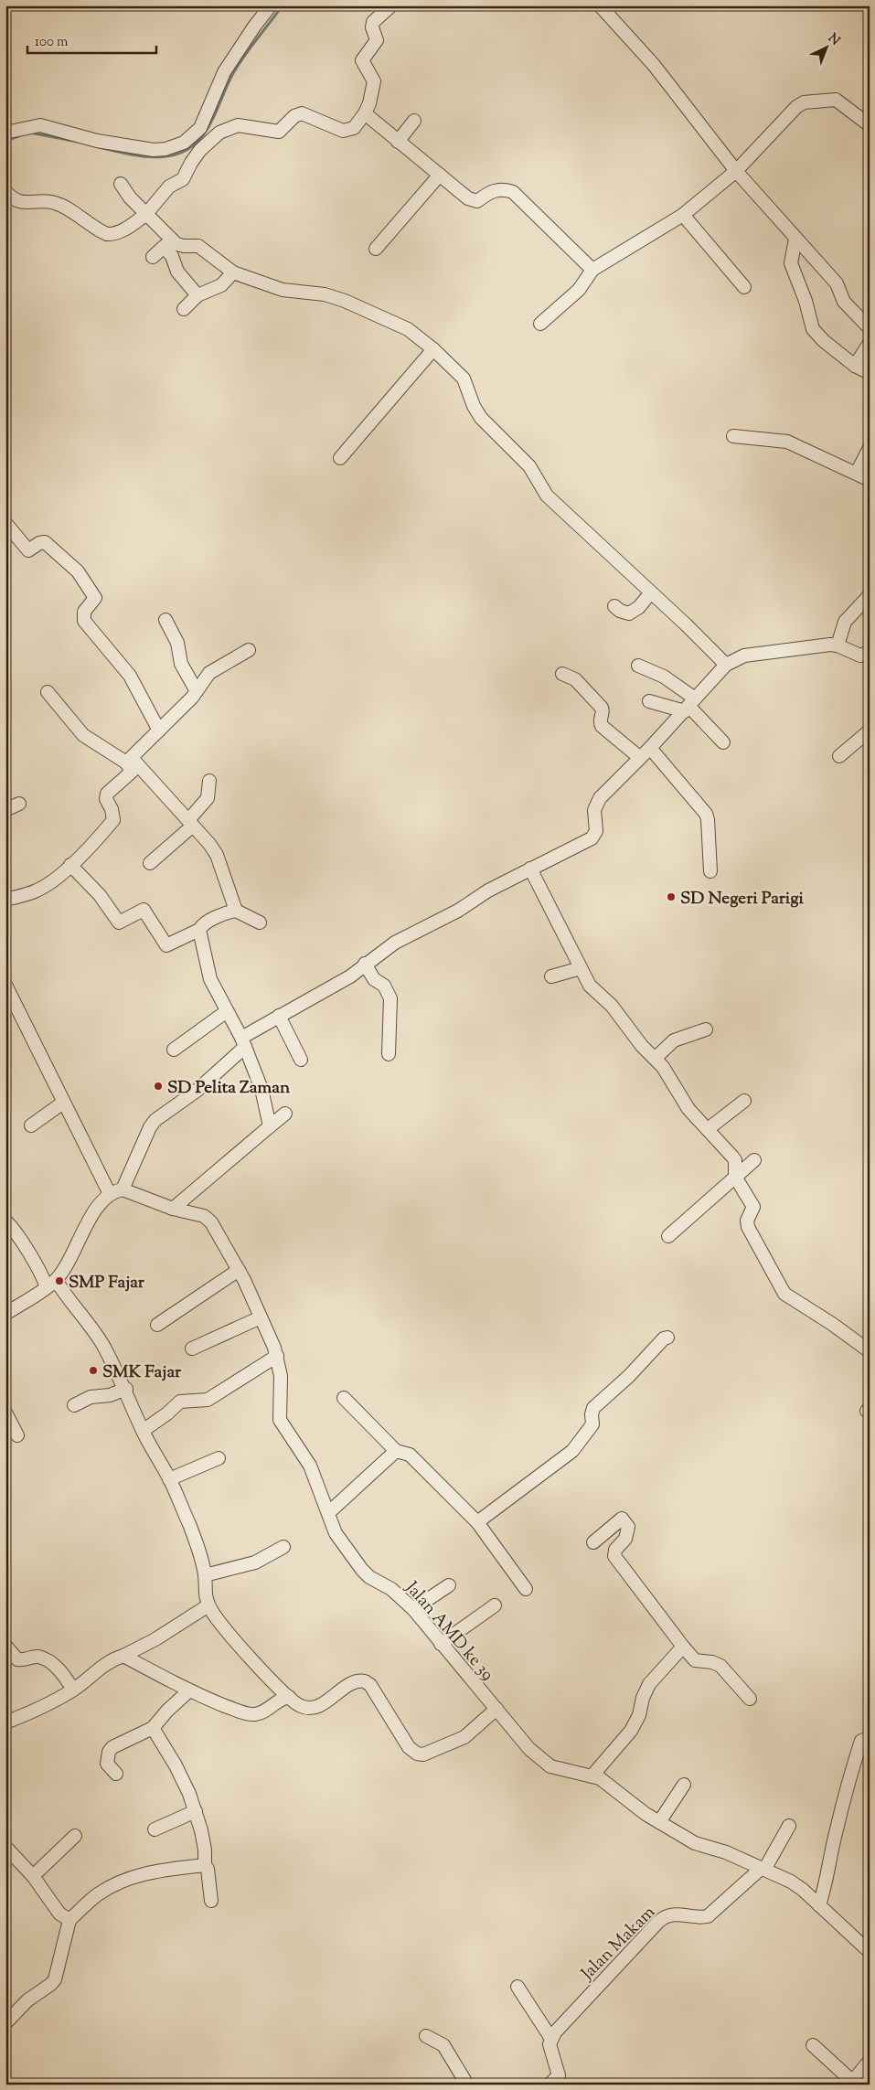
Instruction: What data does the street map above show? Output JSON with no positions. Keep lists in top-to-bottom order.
{
  "streets": {
    "street": ["Jalan AMD ke 39", "Jalan Makam"]
  },
  "crossings": [
    ["Jalan AMD ke 39", "Jalan Makam"]
  ],
  "places": [
    "SD Negeri Parigi",
    "SD Pelita Zaman",
    "SMP Fajar",
    "SMK Fajar"
  ],
  "scale_bar": "100 m",
  "north": "top right"
}
